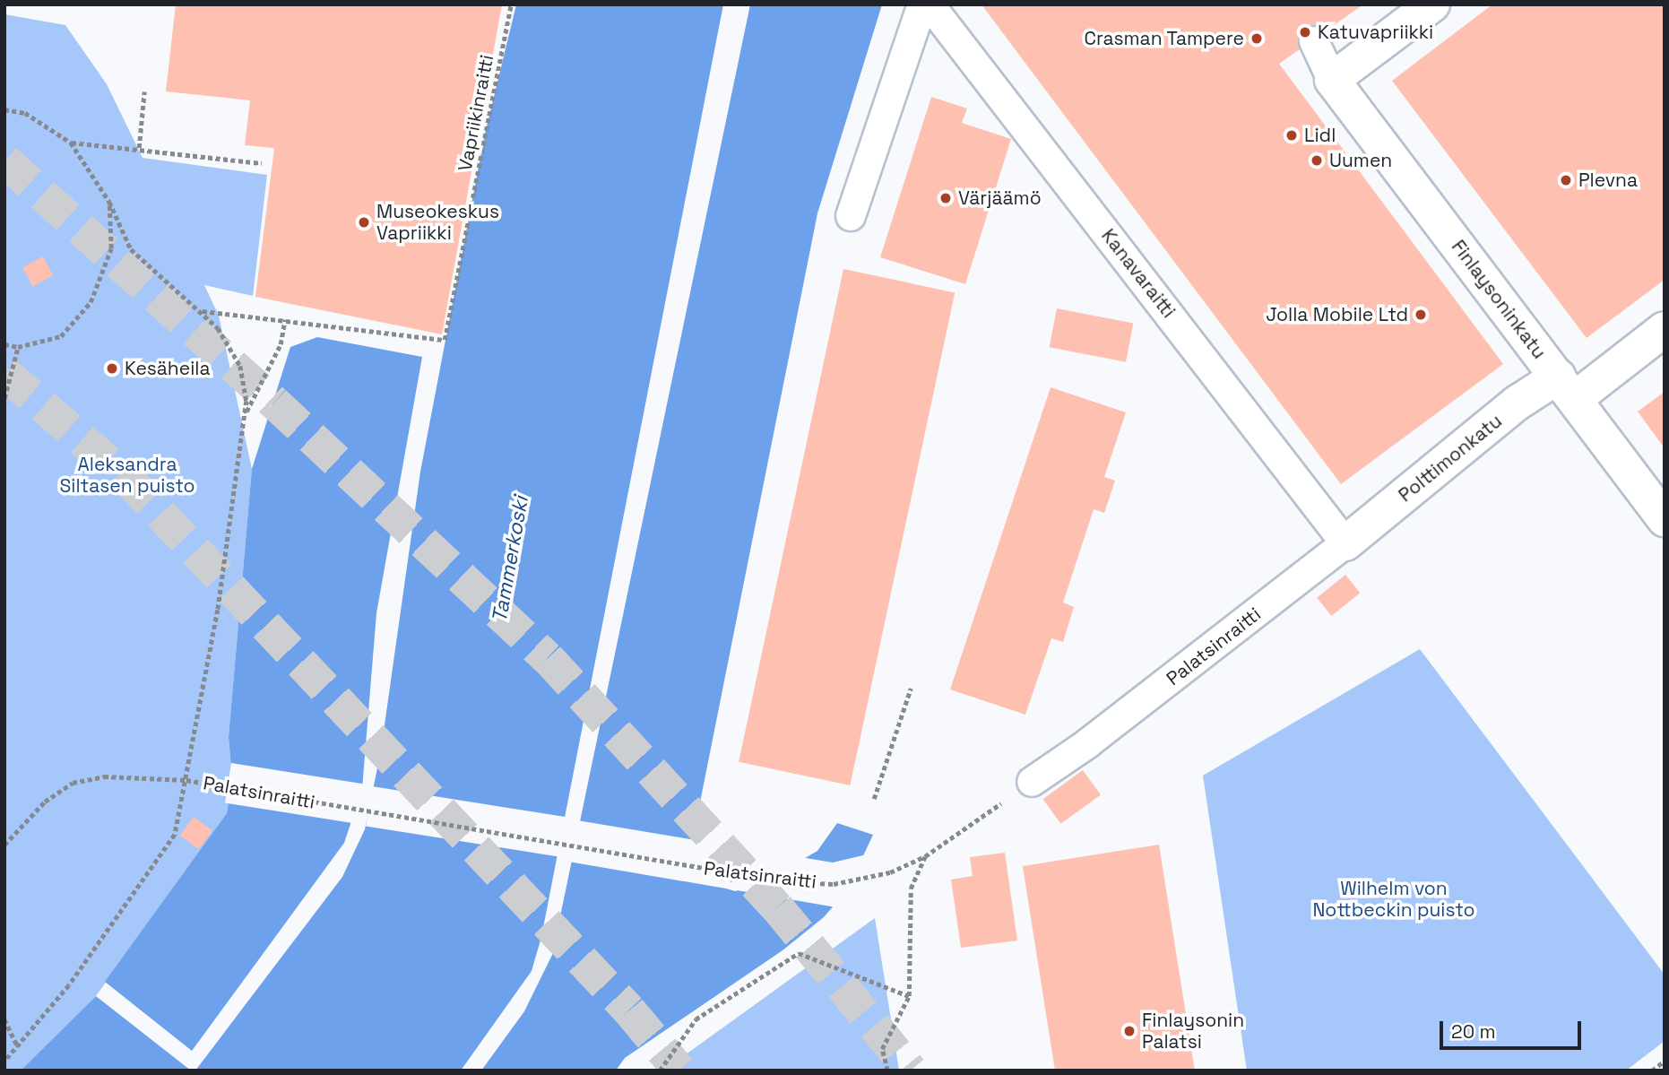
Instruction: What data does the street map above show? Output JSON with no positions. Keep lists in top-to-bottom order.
{
  "streets": {
    "street": ["Finlaysoninkatu", "Polttimonkatu"],
    "lane": ["Kanavaraitti", "Palatsinraitti"],
    "path": ["Vapriikinraitti"]
  },
  "crossings": [
    ["Kanavaraitti", "Polttimonkatu"],
    ["Kanavaraitti", "Palatsinraitti"],
    ["Finlaysoninkatu", "Polttimonkatu"],
    ["Polttimonkatu", "Palatsinraitti"]
  ],
  "water": ["Tammerkoski"],
  "parks": ["Aleksandra Siltasen puisto", "Wilhelm von Nottbeckin puisto"],
  "places": [
    "Katuvapriikki",
    "Crasman Tampere",
    "Lidl",
    "Uumen",
    "Plevna",
    "Värjäämö",
    "Museokeskus Vapriikki",
    "Jolla Mobile Ltd",
    "Kesäheila",
    "Finlaysonin Palatsi"
  ],
  "scale_bar": "20 m"
}
